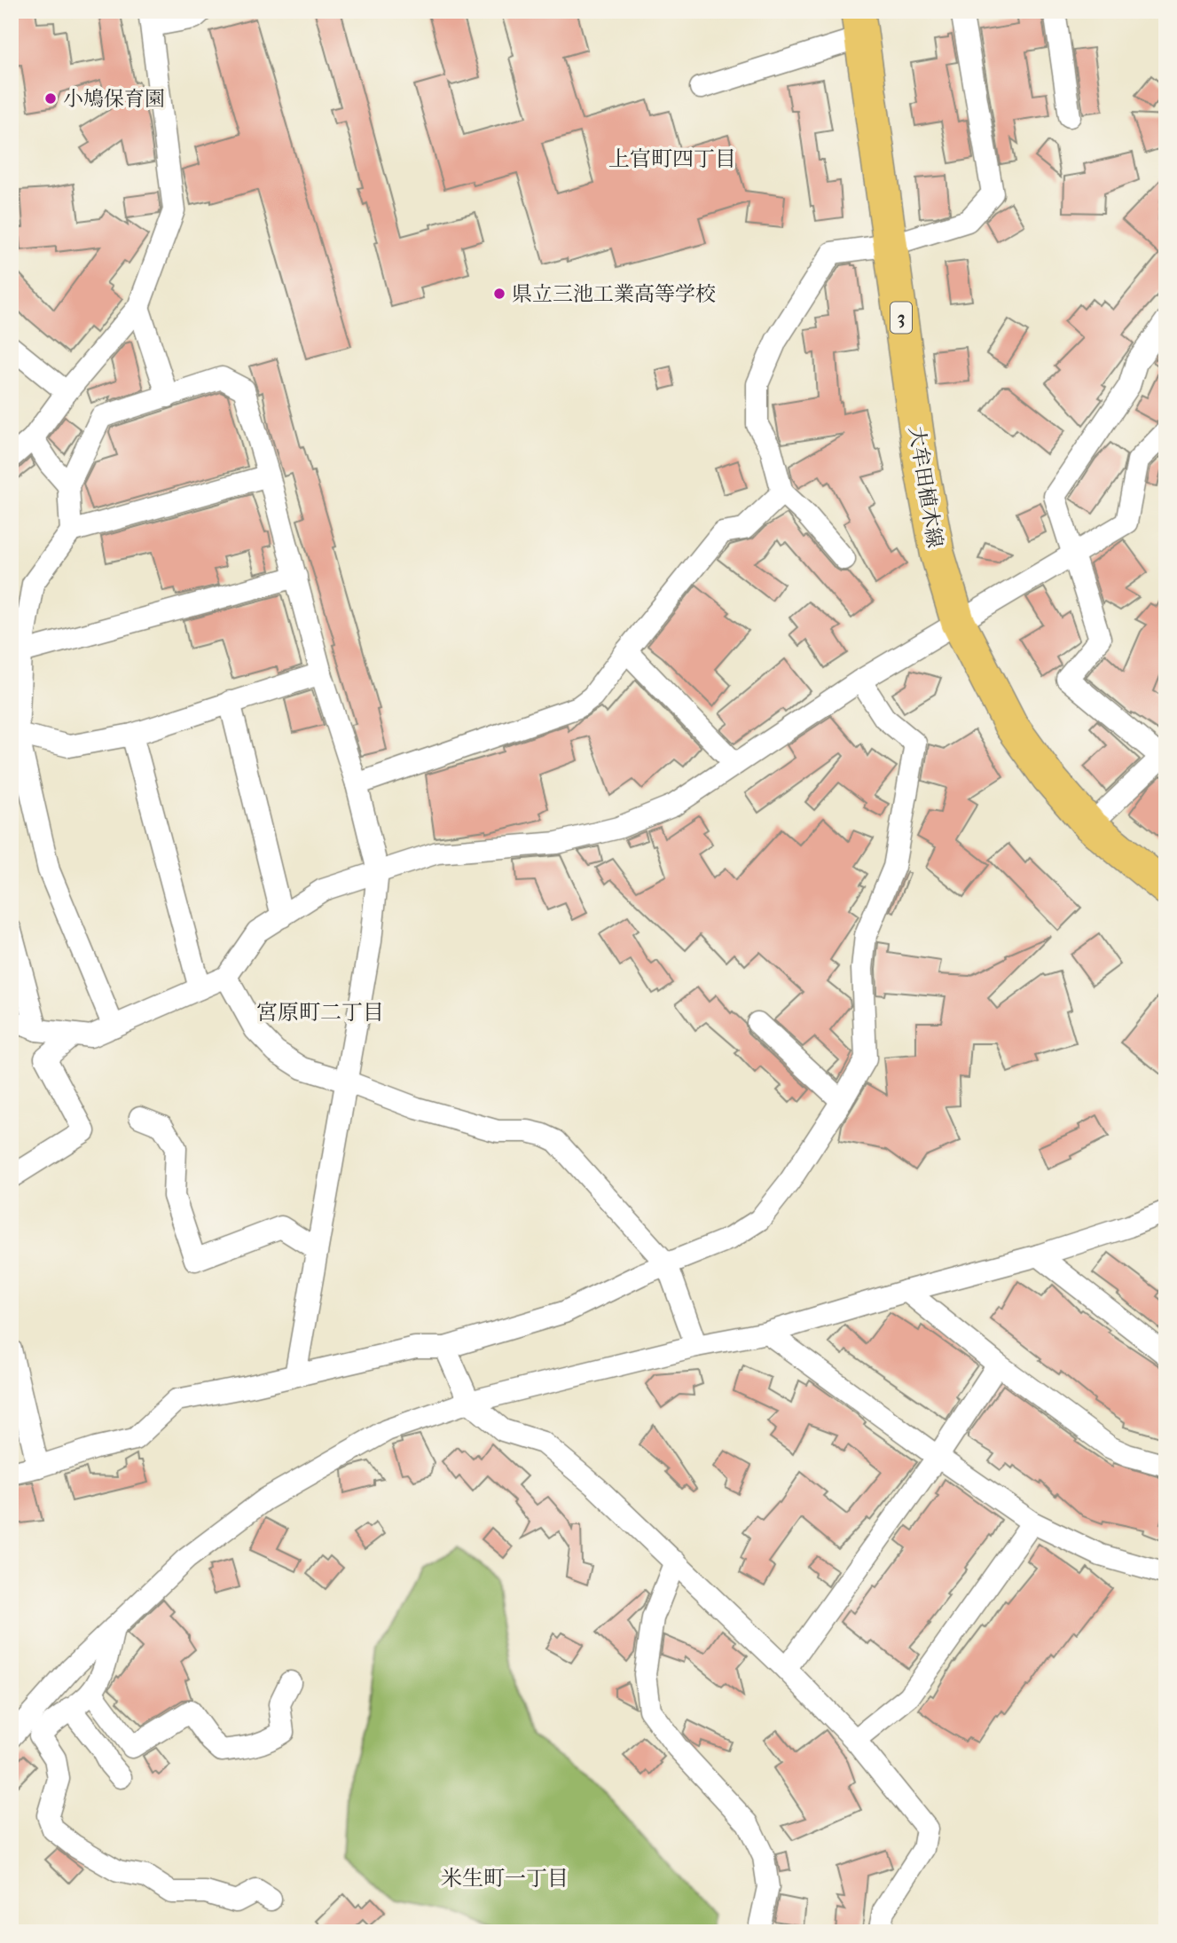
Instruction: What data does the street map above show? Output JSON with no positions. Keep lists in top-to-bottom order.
{
  "streets": {
    "main road": ["3", "大牟田植木線"]
  },
  "districts": ["上官町四丁目", "宮原町二丁目", "米生町一丁目"],
  "places": ["小鳩保育園", "県立三池工業高等学校"]
}
